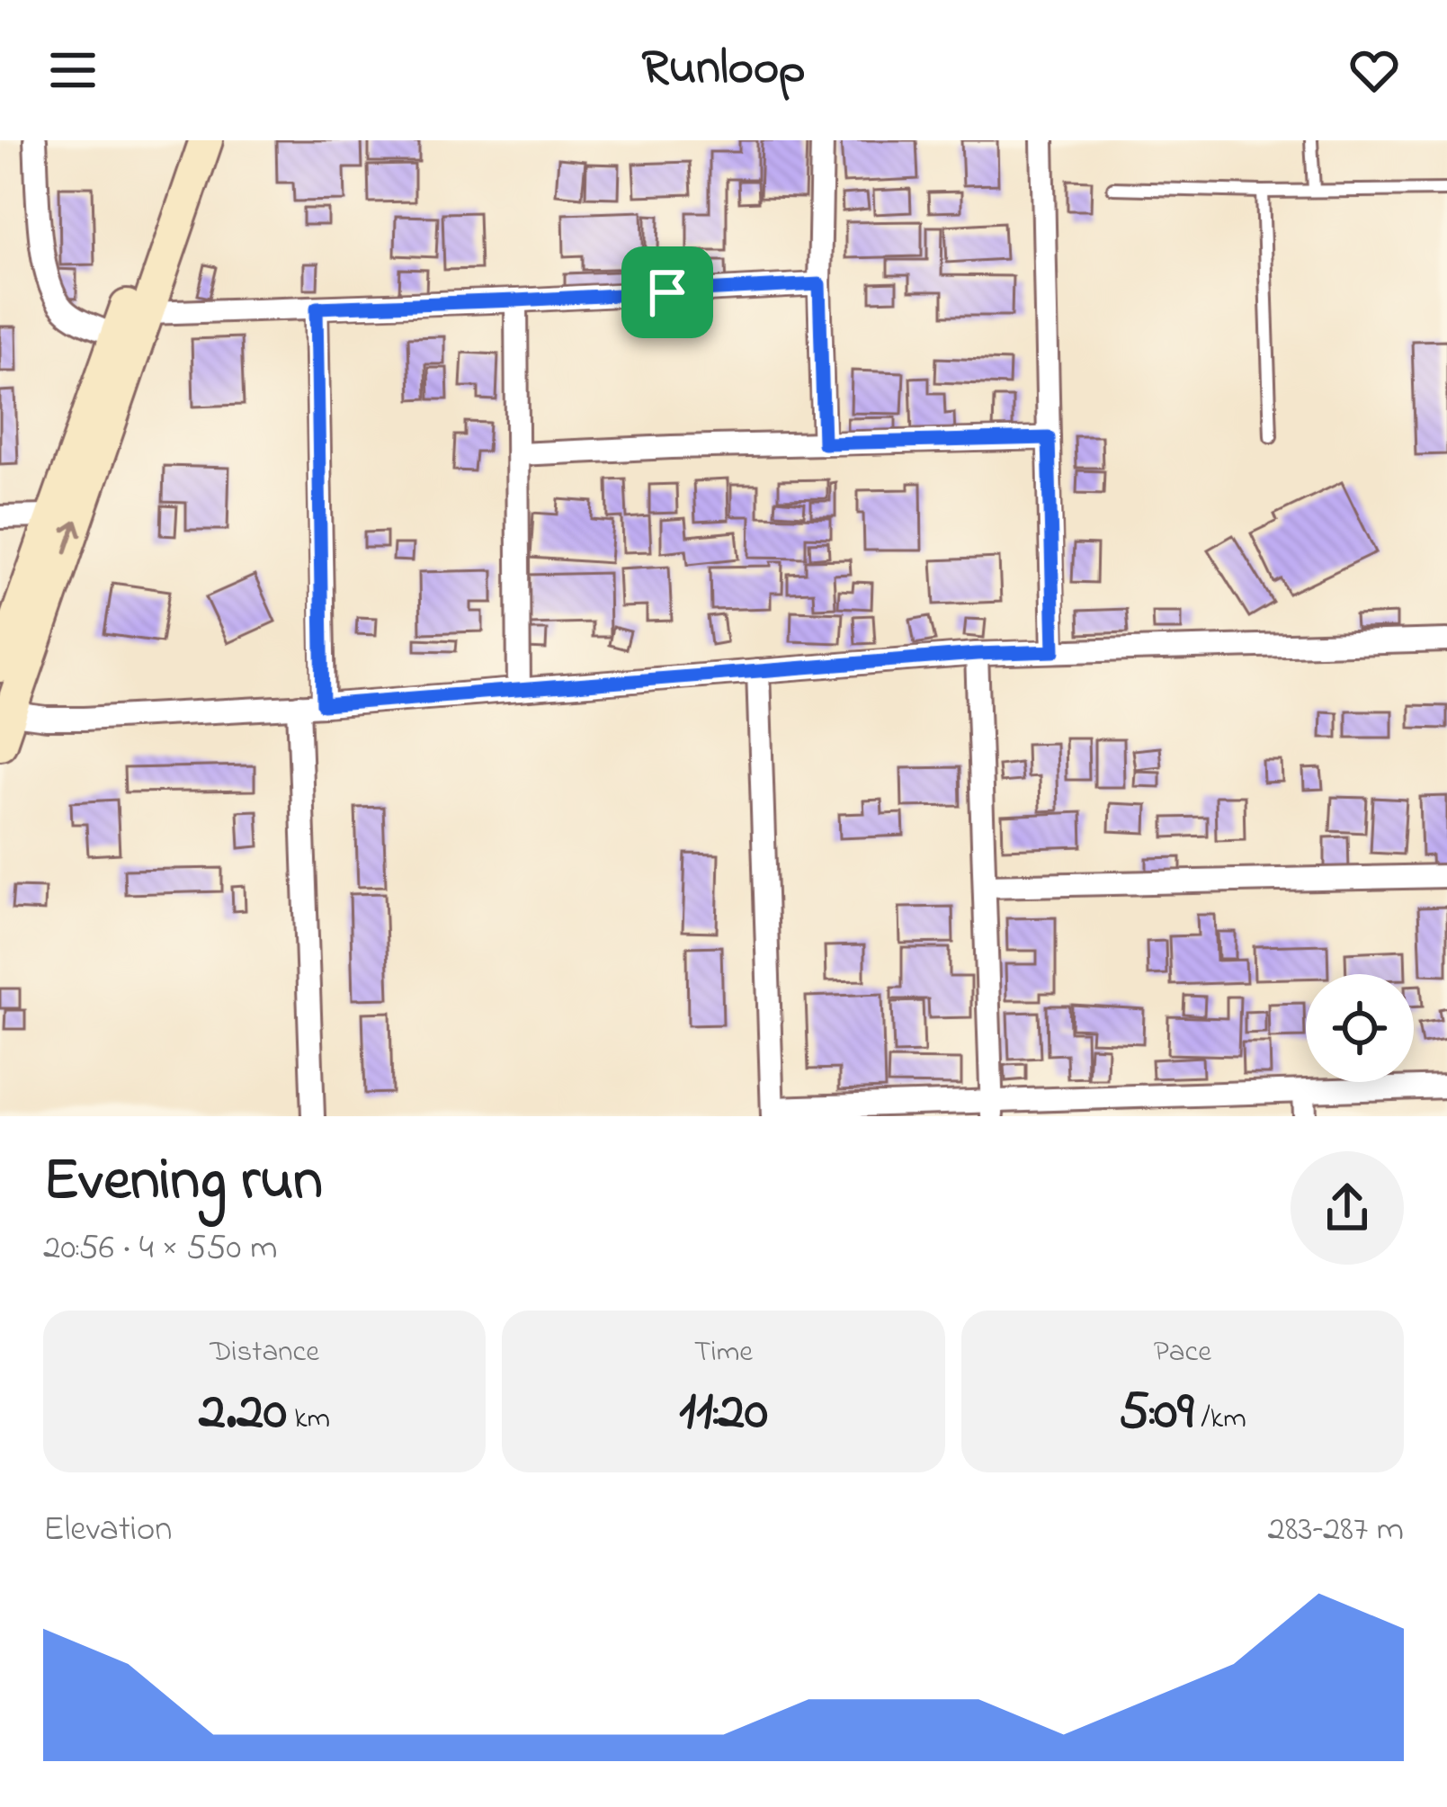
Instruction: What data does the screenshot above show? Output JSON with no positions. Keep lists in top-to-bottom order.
{
  "page": {
    "header": "Runloop",
    "heading": ["Evening run", "20:56 · 4 × 550 m"],
    "stats": [
      ["Distance", "2.20 km"],
      ["Time", "11:20"],
      ["Pace", "5:09 /km"]
    ],
    "chart": ["Elevation", "283–287 m"]
  }
}
